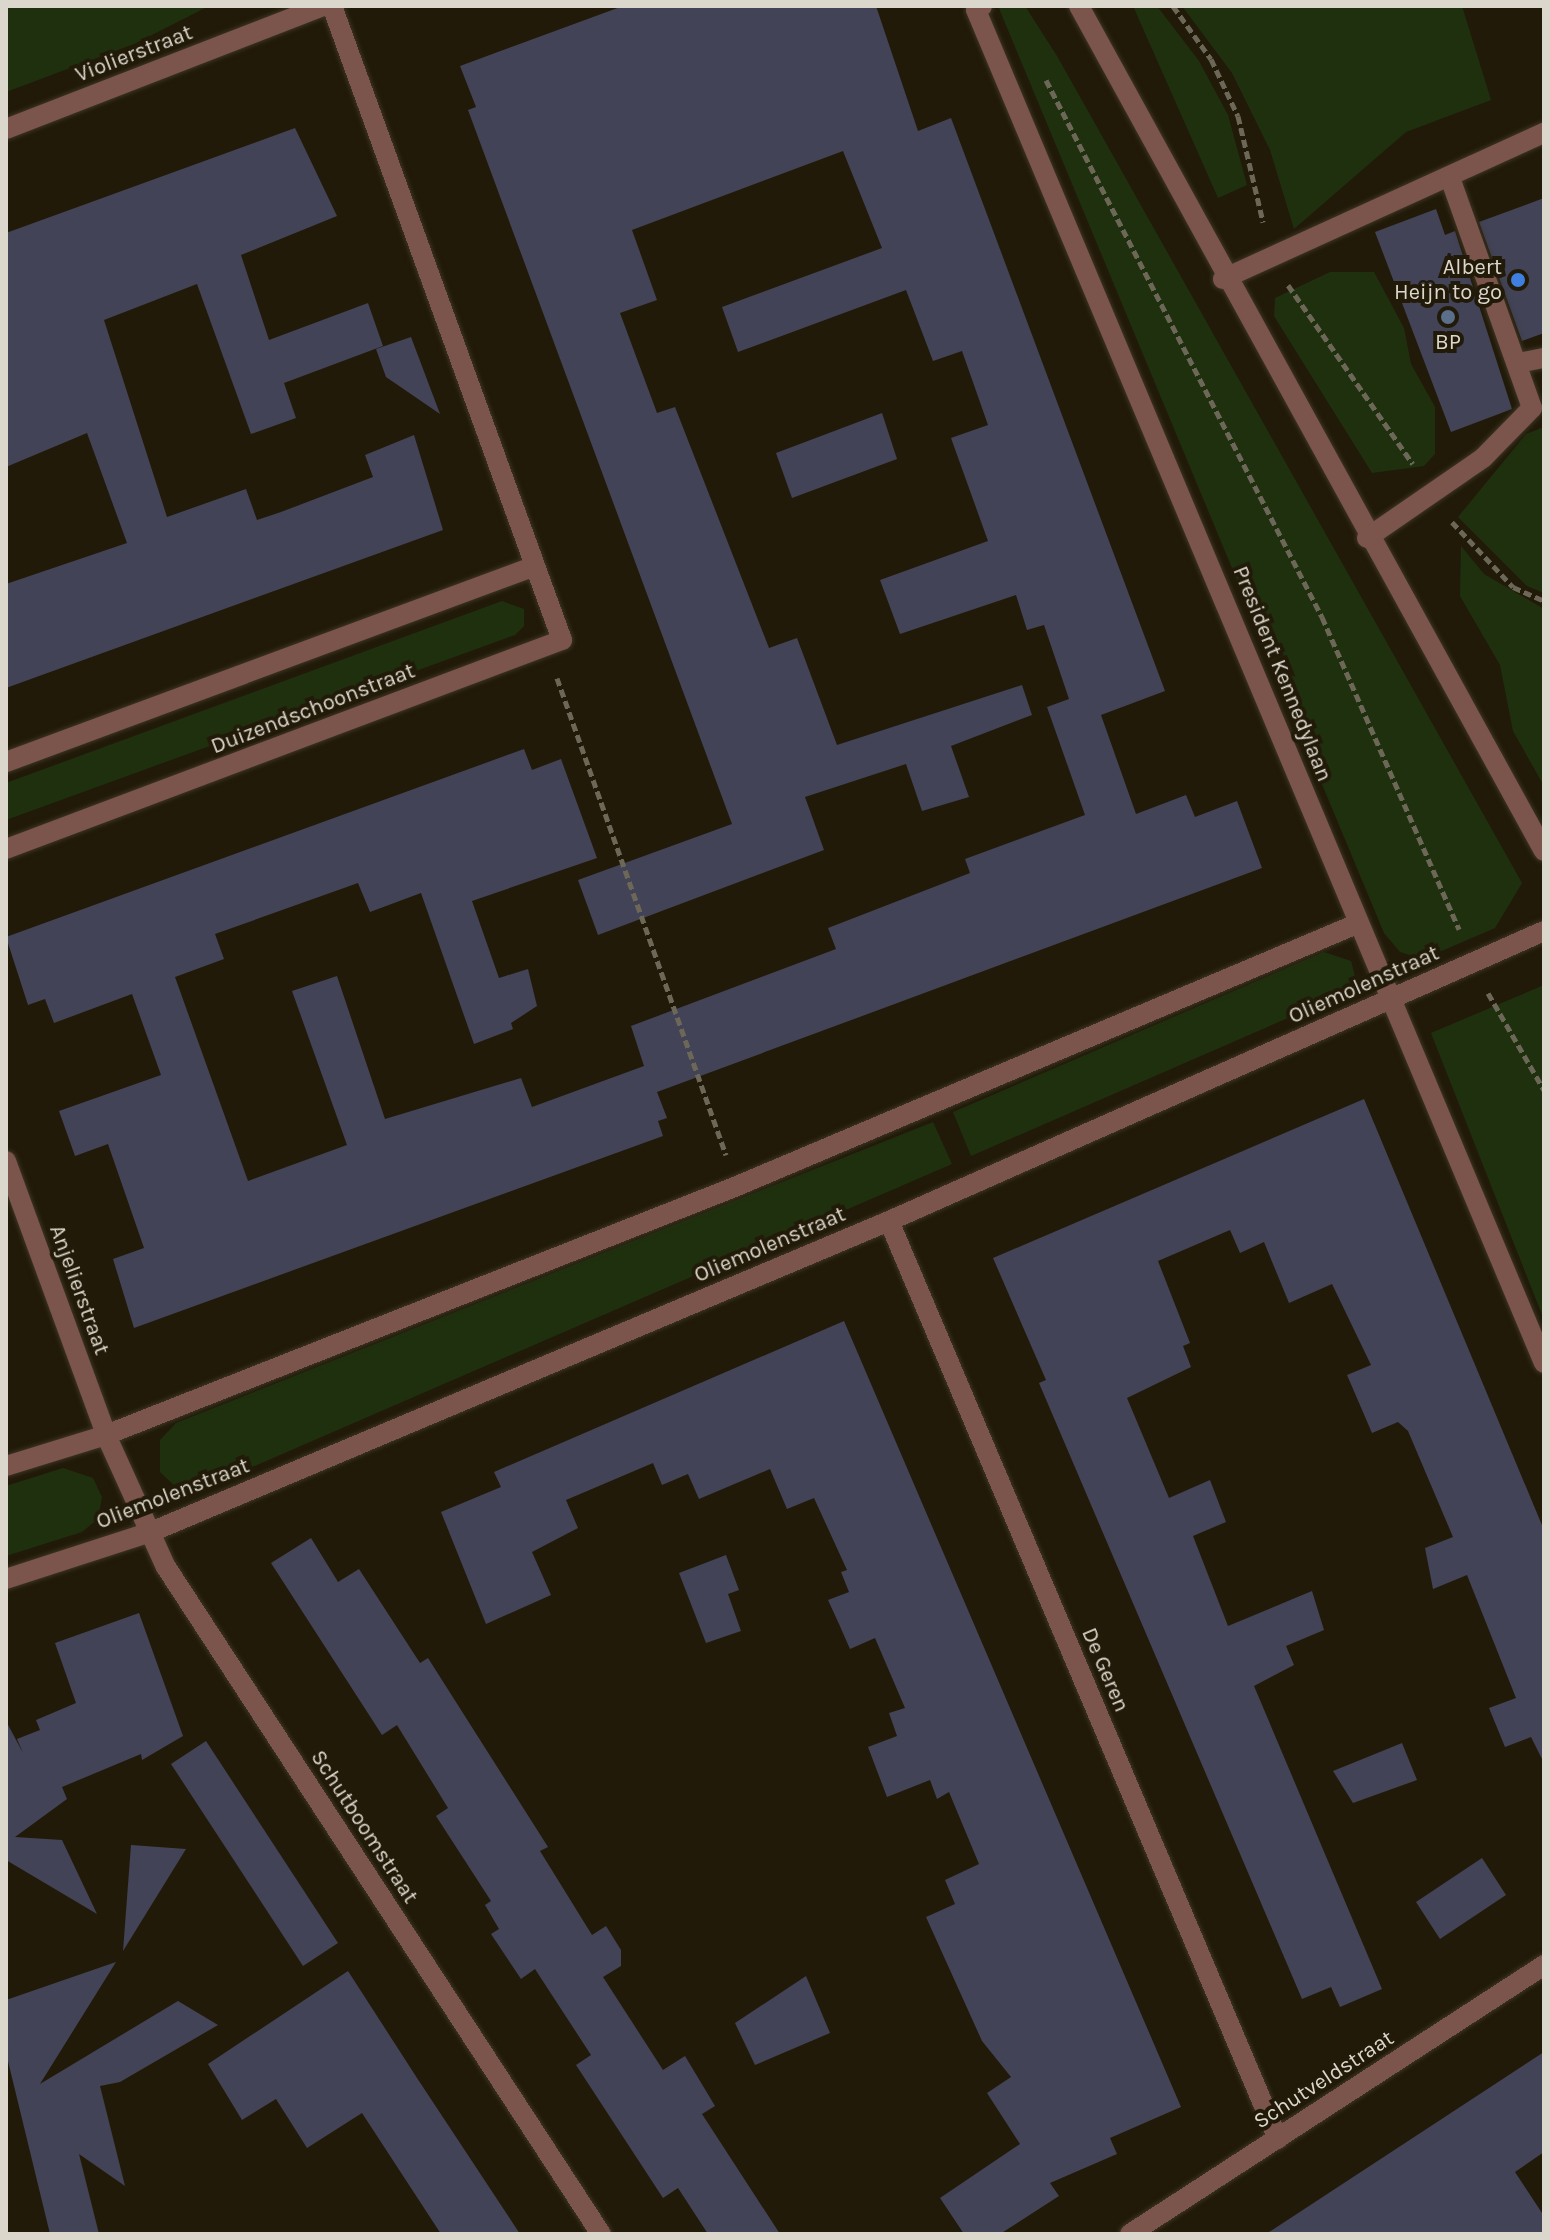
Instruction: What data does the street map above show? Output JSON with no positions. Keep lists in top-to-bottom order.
{
  "streets": {
    "street": [
      "Violierstraat",
      "President Kennedylaan",
      "Duizendschoonstraat",
      "Oliemolenstraat",
      "Anjelierstraat",
      "De Geren",
      "Schutboomstraat",
      "Schutveldstraat"
    ]
  },
  "crossings": [
    ["President Kennedylaan", "Oliemolenstraat"],
    ["Oliemolenstraat", "De Geren"],
    ["Oliemolenstraat", "Schutboomstraat"],
    ["Anjelierstraat", "Schutboomstraat"],
    ["De Geren", "Schutveldstraat"]
  ],
  "places": ["Albert Heijn to go", "BP"]
}
